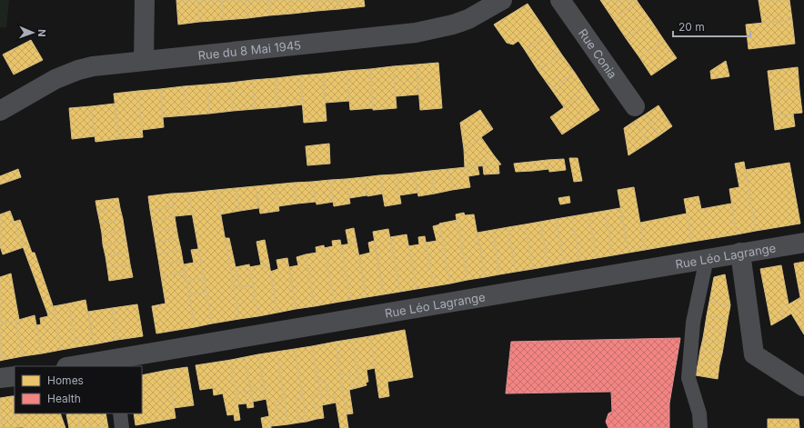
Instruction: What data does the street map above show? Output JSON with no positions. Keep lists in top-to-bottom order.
{
  "streets": {
    "street": ["Rue du 8 Mai 1945", "Rue Conia", "Rue Léo Lagrange"]
  },
  "legend": ["Homes", "Health"],
  "scale_bar": "20 m",
  "north": "right"
}
